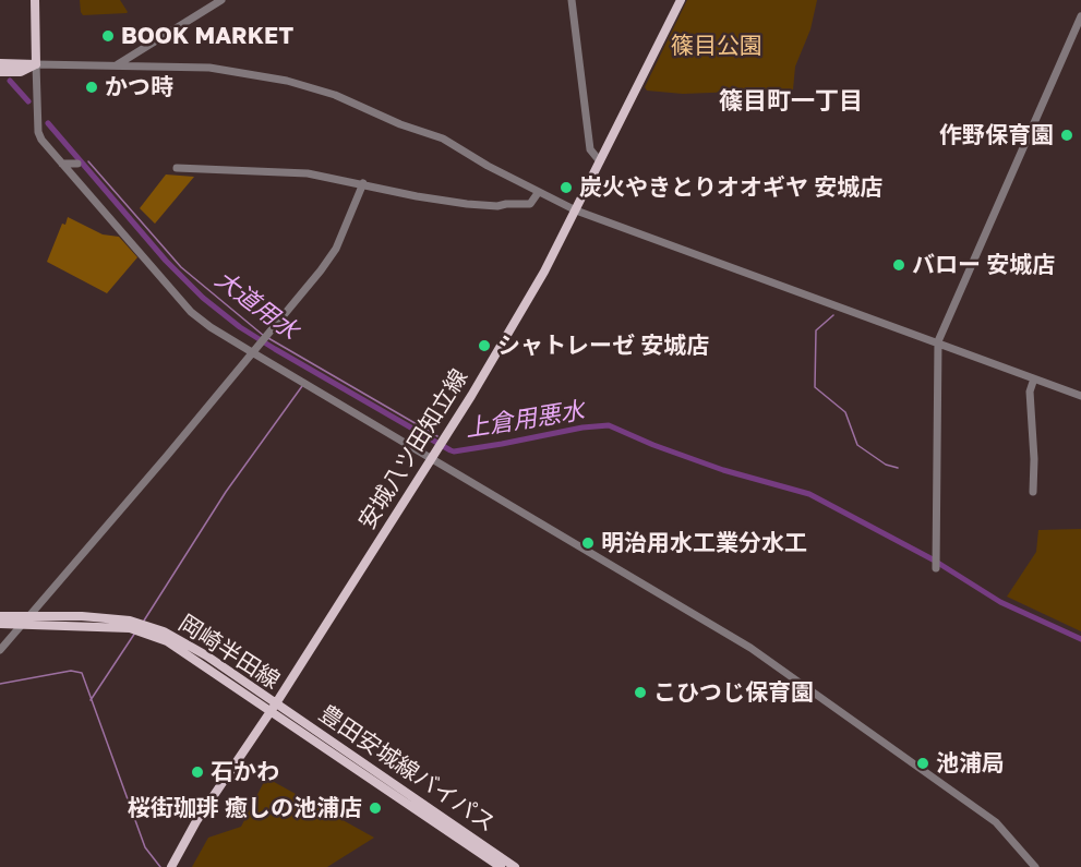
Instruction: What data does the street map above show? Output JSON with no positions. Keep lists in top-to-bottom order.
{
  "streets": {
    "main road": ["安城八ツ田知立線", "岡崎半田線", "豊田安城線バイパス"]
  },
  "crossings": [
    ["安城八ツ田知立線", "岡崎半田線"],
    ["安城八ツ田知立線", "豊田安城線バイパス"],
    ["岡崎半田線", "豊田安城線バイパス"]
  ],
  "districts": ["篠目町一丁目"],
  "water": ["大道用水", "上倉用悪水"],
  "parks": ["篠目公園"],
  "places": [
    "BOOK MARKET",
    "かつ時",
    "作野保育園",
    "炭火やきとりオオギヤ 安城店",
    "バロー 安城店",
    "シャトレーゼ 安城店",
    "明治用水工業分水工",
    "こひつじ保育園",
    "池浦局",
    "石かわ",
    "桜街珈琲 癒しの池浦店"
  ]
}
